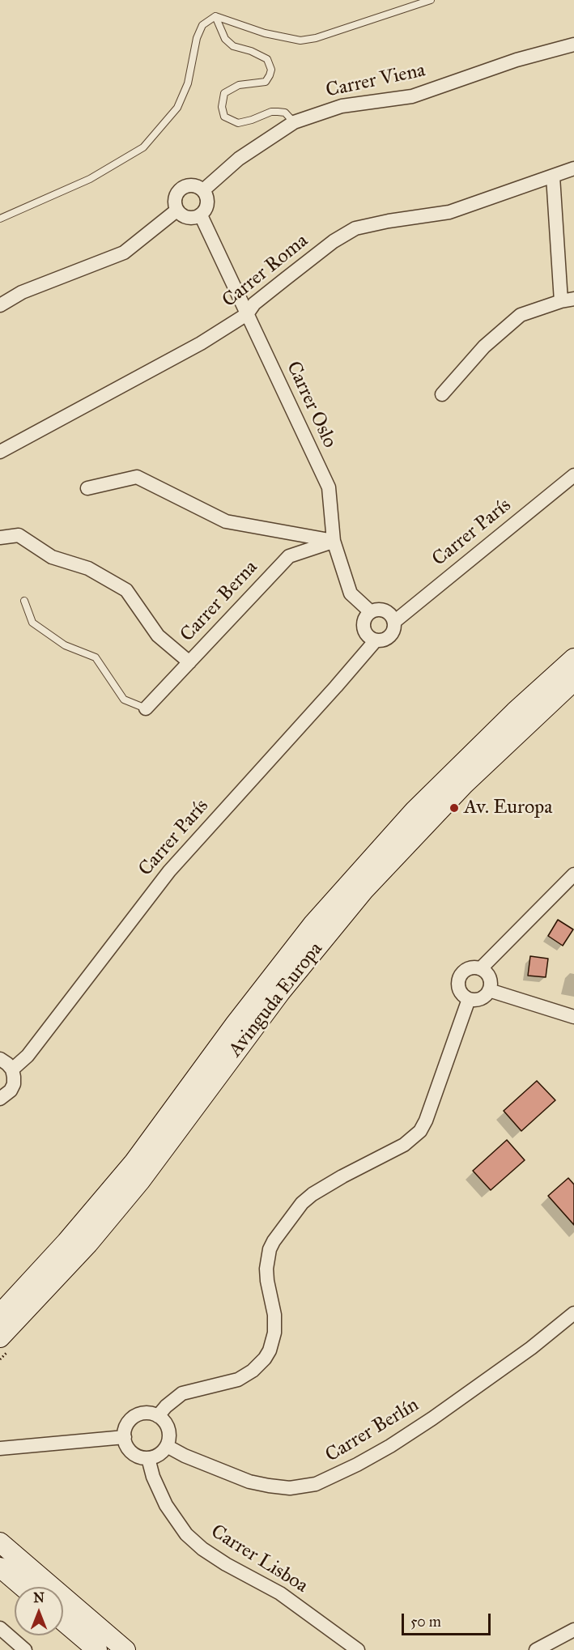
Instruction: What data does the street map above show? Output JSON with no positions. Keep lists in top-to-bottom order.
{
  "streets": {
    "main road": ["Avinguda Europa"],
    "street": [
      "Carrer Viena",
      "Carrer Roma",
      "Carrer Oslo",
      "Carrer París",
      "Carrer Berna",
      "Carrer Berlín",
      "Carrer Lisboa"
    ]
  },
  "crossings": [
    ["Carrer Viena", "Carrer Oslo"],
    ["Carrer Roma", "Carrer Oslo"],
    ["Carrer Oslo", "Carrer París"],
    ["Carrer Oslo", "Carrer Berna"],
    ["Carrer Berlín", "Carrer Lisboa"]
  ],
  "places": ["Av. Europa"],
  "scale_bar": "50 m",
  "north": "top"
}
